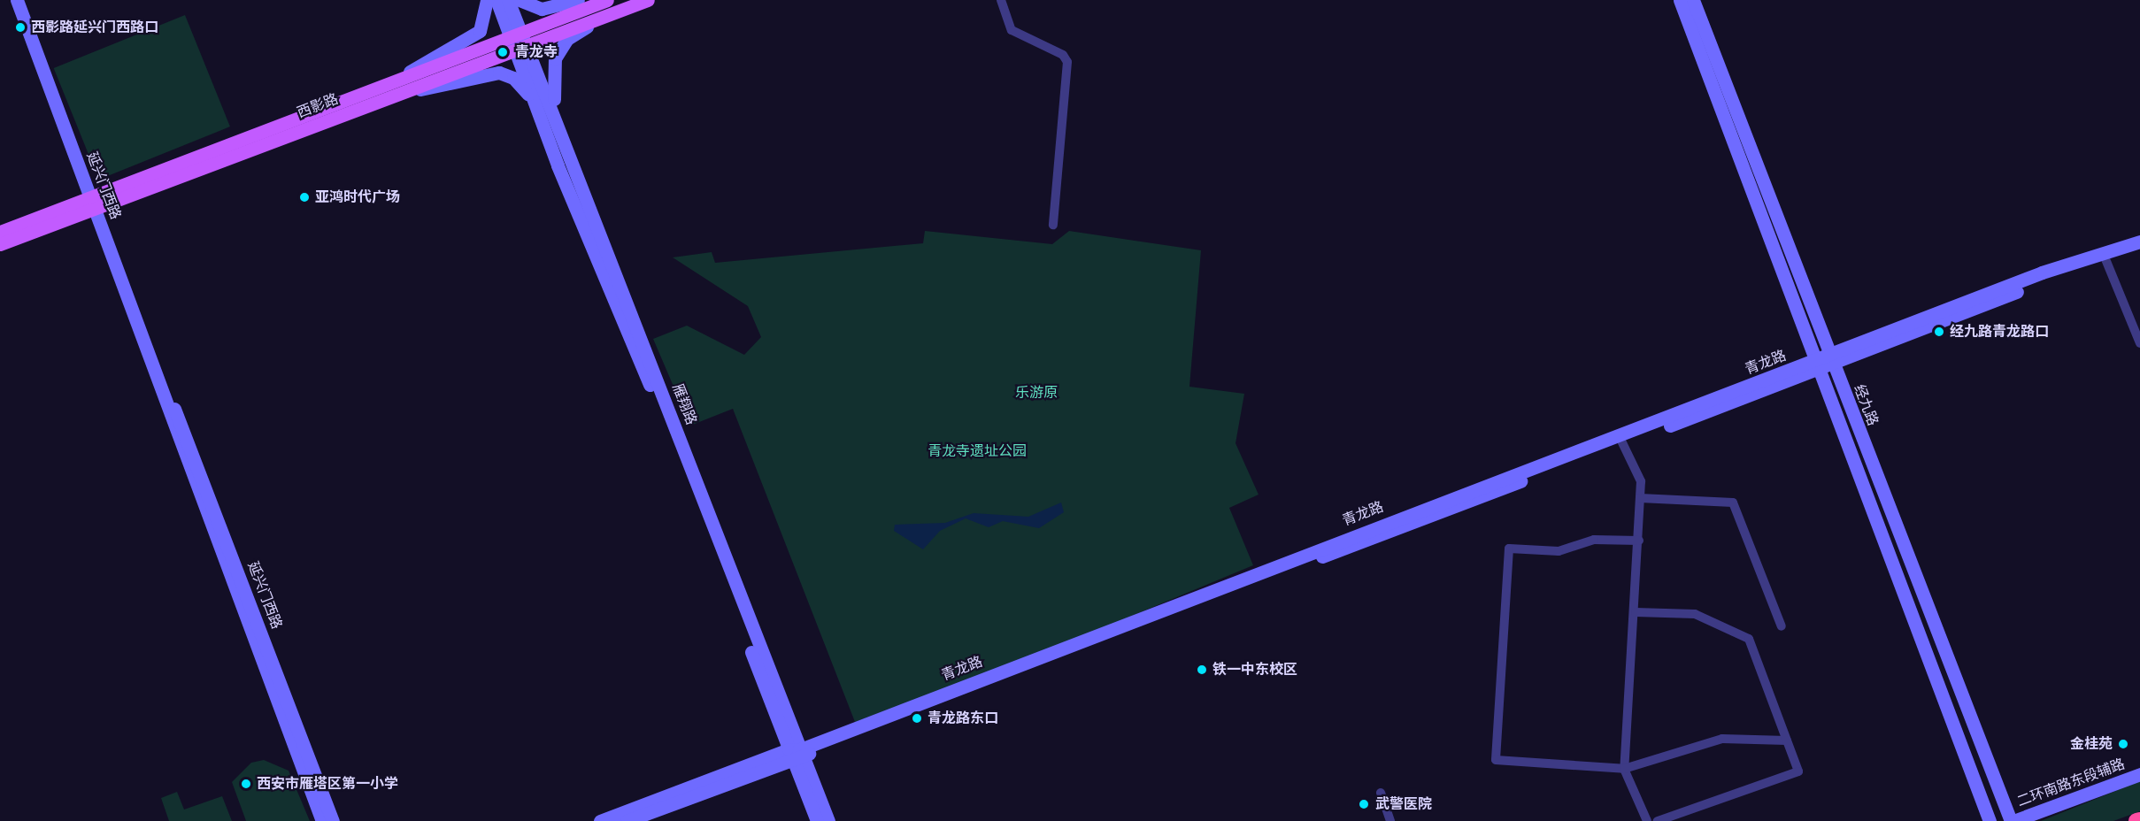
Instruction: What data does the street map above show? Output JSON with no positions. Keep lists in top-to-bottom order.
{
  "streets": {
    "main road": ["西影路"],
    "street": [
      "延兴门西路",
      "青龙路",
      "雁翔路",
      "经九路",
      "二环南路东段辅路"
    ]
  },
  "crossings": [
    ["西影路", "延兴门西路"],
    ["西影路", "雁翔路"],
    ["青龙路", "雁翔路"],
    ["青龙路", "经九路"],
    ["经九路", "二环南路东段辅路"]
  ],
  "parks": ["乐游原", "青龙寺遗址公园"],
  "places": [
    "西影路延兴门西路口",
    "青龙寺",
    "亚鸿时代广场",
    "经九路青龙路口",
    "铁一中东校区",
    "青龙路东口",
    "金桂苑",
    "西安市雁塔区第一小学",
    "武警医院"
  ]
}
